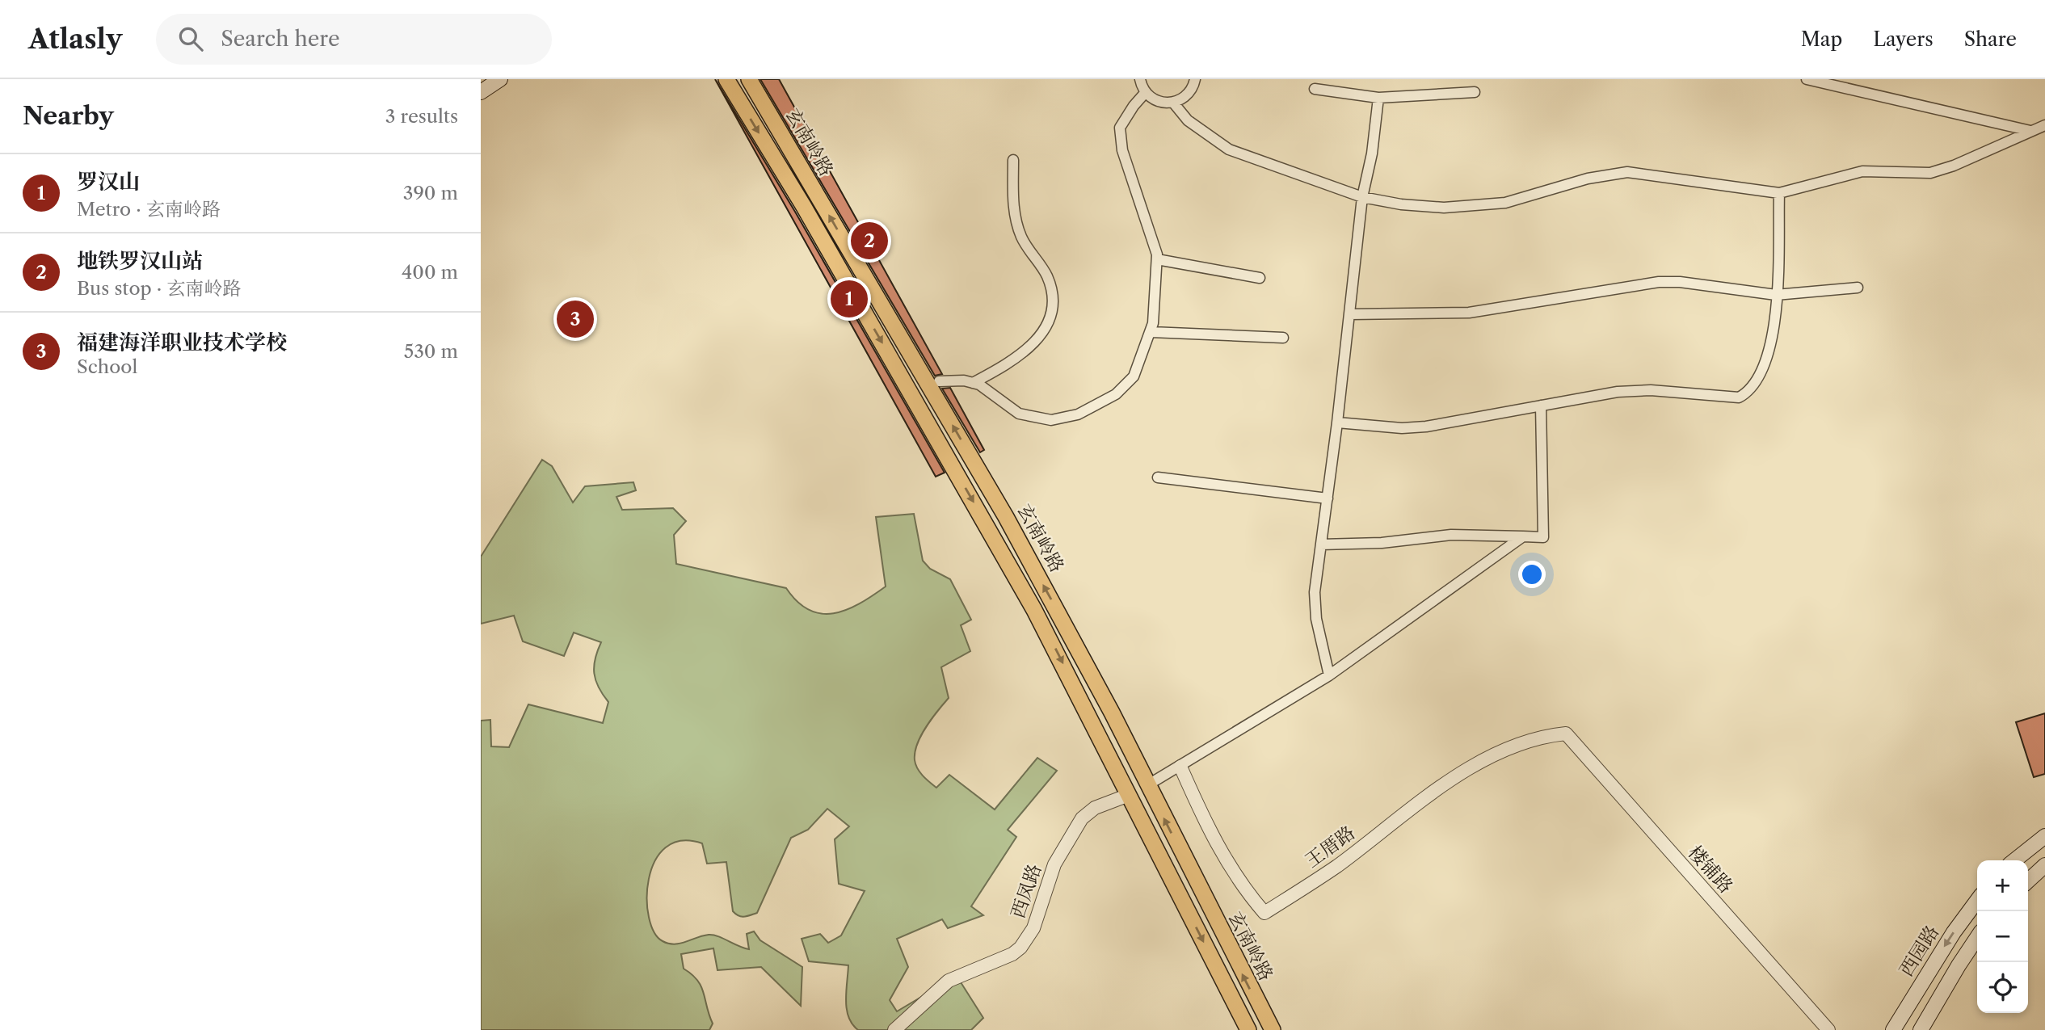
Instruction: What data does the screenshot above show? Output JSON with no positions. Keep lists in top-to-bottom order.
{
  "streets": {
    "main road": ["玄南岭路", "西园路"],
    "street": ["王厝路", "楼铺路", "西凤路"]
  },
  "crossings": [
    ["玄南岭路", "西凤路"],
    ["王厝路", "楼铺路"]
  ],
  "page": {
    "header": "Atlasly",
    "search": "Search here",
    "nav": ["Map", "Layers", "Share"],
    "heading": ["Nearby", "3 results"],
    "list": [
      {
        "mark": "1",
        "name": "罗汉山",
        "note": "Metro · 玄南岭路",
        "value": "390 m"
      },
      {
        "mark": "2",
        "name": "地铁罗汉山站",
        "note": "Bus stop · 玄南岭路",
        "value": "400 m"
      },
      {
        "mark": "3",
        "name": "福建海洋职业技术学校",
        "note": "School",
        "value": "530 m"
      }
    ],
    "pins": ["2", "1", "3"],
    "map_buttons": ["+", "−"]
  }
}
